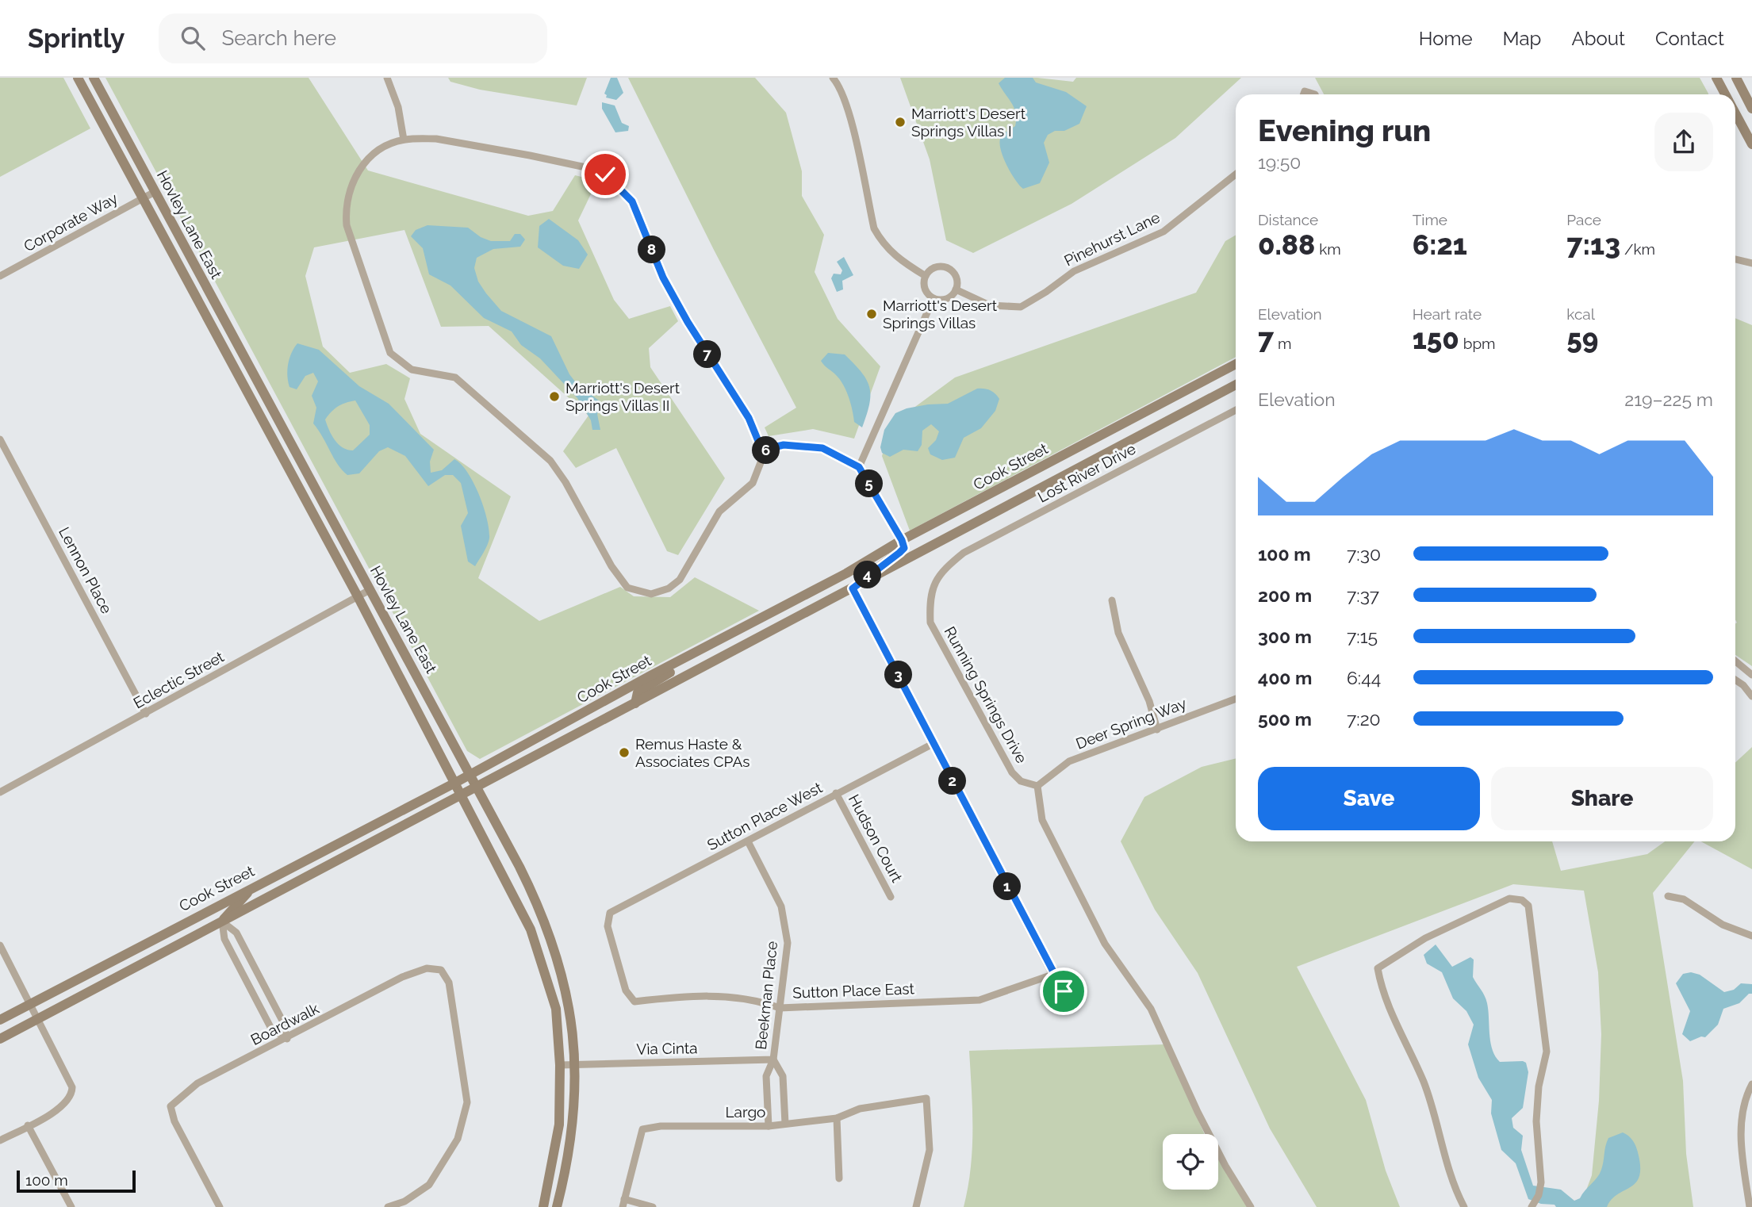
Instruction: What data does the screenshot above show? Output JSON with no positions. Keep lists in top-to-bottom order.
{
  "streets": {
    "main road": ["Hovley Lane East", "Cook Street"],
    "street": [
      "Corporate Way",
      "Pinehurst Lane",
      "Lost River Drive",
      "Lennon Place",
      "Eclectic Street",
      "Running Springs Drive",
      "Deer Spring Way",
      "Sutton Place West",
      "Hudson Court",
      "Sutton Place East",
      "Beekman Place",
      "Boardwalk",
      "Via Cinta",
      "Largo"
    ]
  },
  "crossings": [
    ["Corporate Way", "Hovley Lane East"],
    ["Hovley Lane East", "Cook Street"],
    ["Hovley Lane East", "Eclectic Street"],
    ["Hovley Lane East", "Via Cinta"],
    ["Lost River Drive", "Running Springs Drive"],
    ["Lennon Place", "Eclectic Street"],
    ["Running Springs Drive", "Deer Spring Way"],
    ["Sutton Place West", "Hudson Court"],
    ["Sutton Place West", "Sutton Place East"],
    ["Sutton Place West", "Beekman Place"],
    ["Sutton Place East", "Beekman Place"],
    ["Beekman Place", "Via Cinta"],
    ["Beekman Place", "Largo"]
  ],
  "places": [
    "Marriott's Desert Springs Villas I",
    "Marriott's Desert Springs Villas",
    "Marriott's Desert Springs Villas II",
    "Remus Haste & Associates CPAs"
  ],
  "scale_bar": "100 m",
  "page": {
    "header": "Sprintly",
    "search": "Search here",
    "nav": [
      "Home",
      "Map",
      "About",
      "Contact"
    ],
    "heading": ["Evening run", "19:50"],
    "stats": [
      ["Distance", "0.88 km"],
      ["Time", "6:21"],
      ["Pace", "7:13 /km"],
      ["Elevation", "7 m"],
      ["Heart rate", "150 bpm"],
      ["kcal", "59"]
    ],
    "pins": [
      "8",
      "7",
      "6",
      "5",
      "4",
      "3",
      "2",
      "1"
    ],
    "chart": ["Elevation", "219–225 m"],
    "list": [
      {
        "name": "100 m",
        "note": "7:30"
      },
      {
        "name": "200 m",
        "note": "7:37"
      },
      {
        "name": "300 m",
        "note": "7:15"
      },
      {
        "name": "400 m",
        "note": "6:44"
      },
      {
        "name": "500 m",
        "note": "7:20"
      }
    ],
    "buttons": ["Save", "Share"],
    "scale": "100 m"
  }
}
